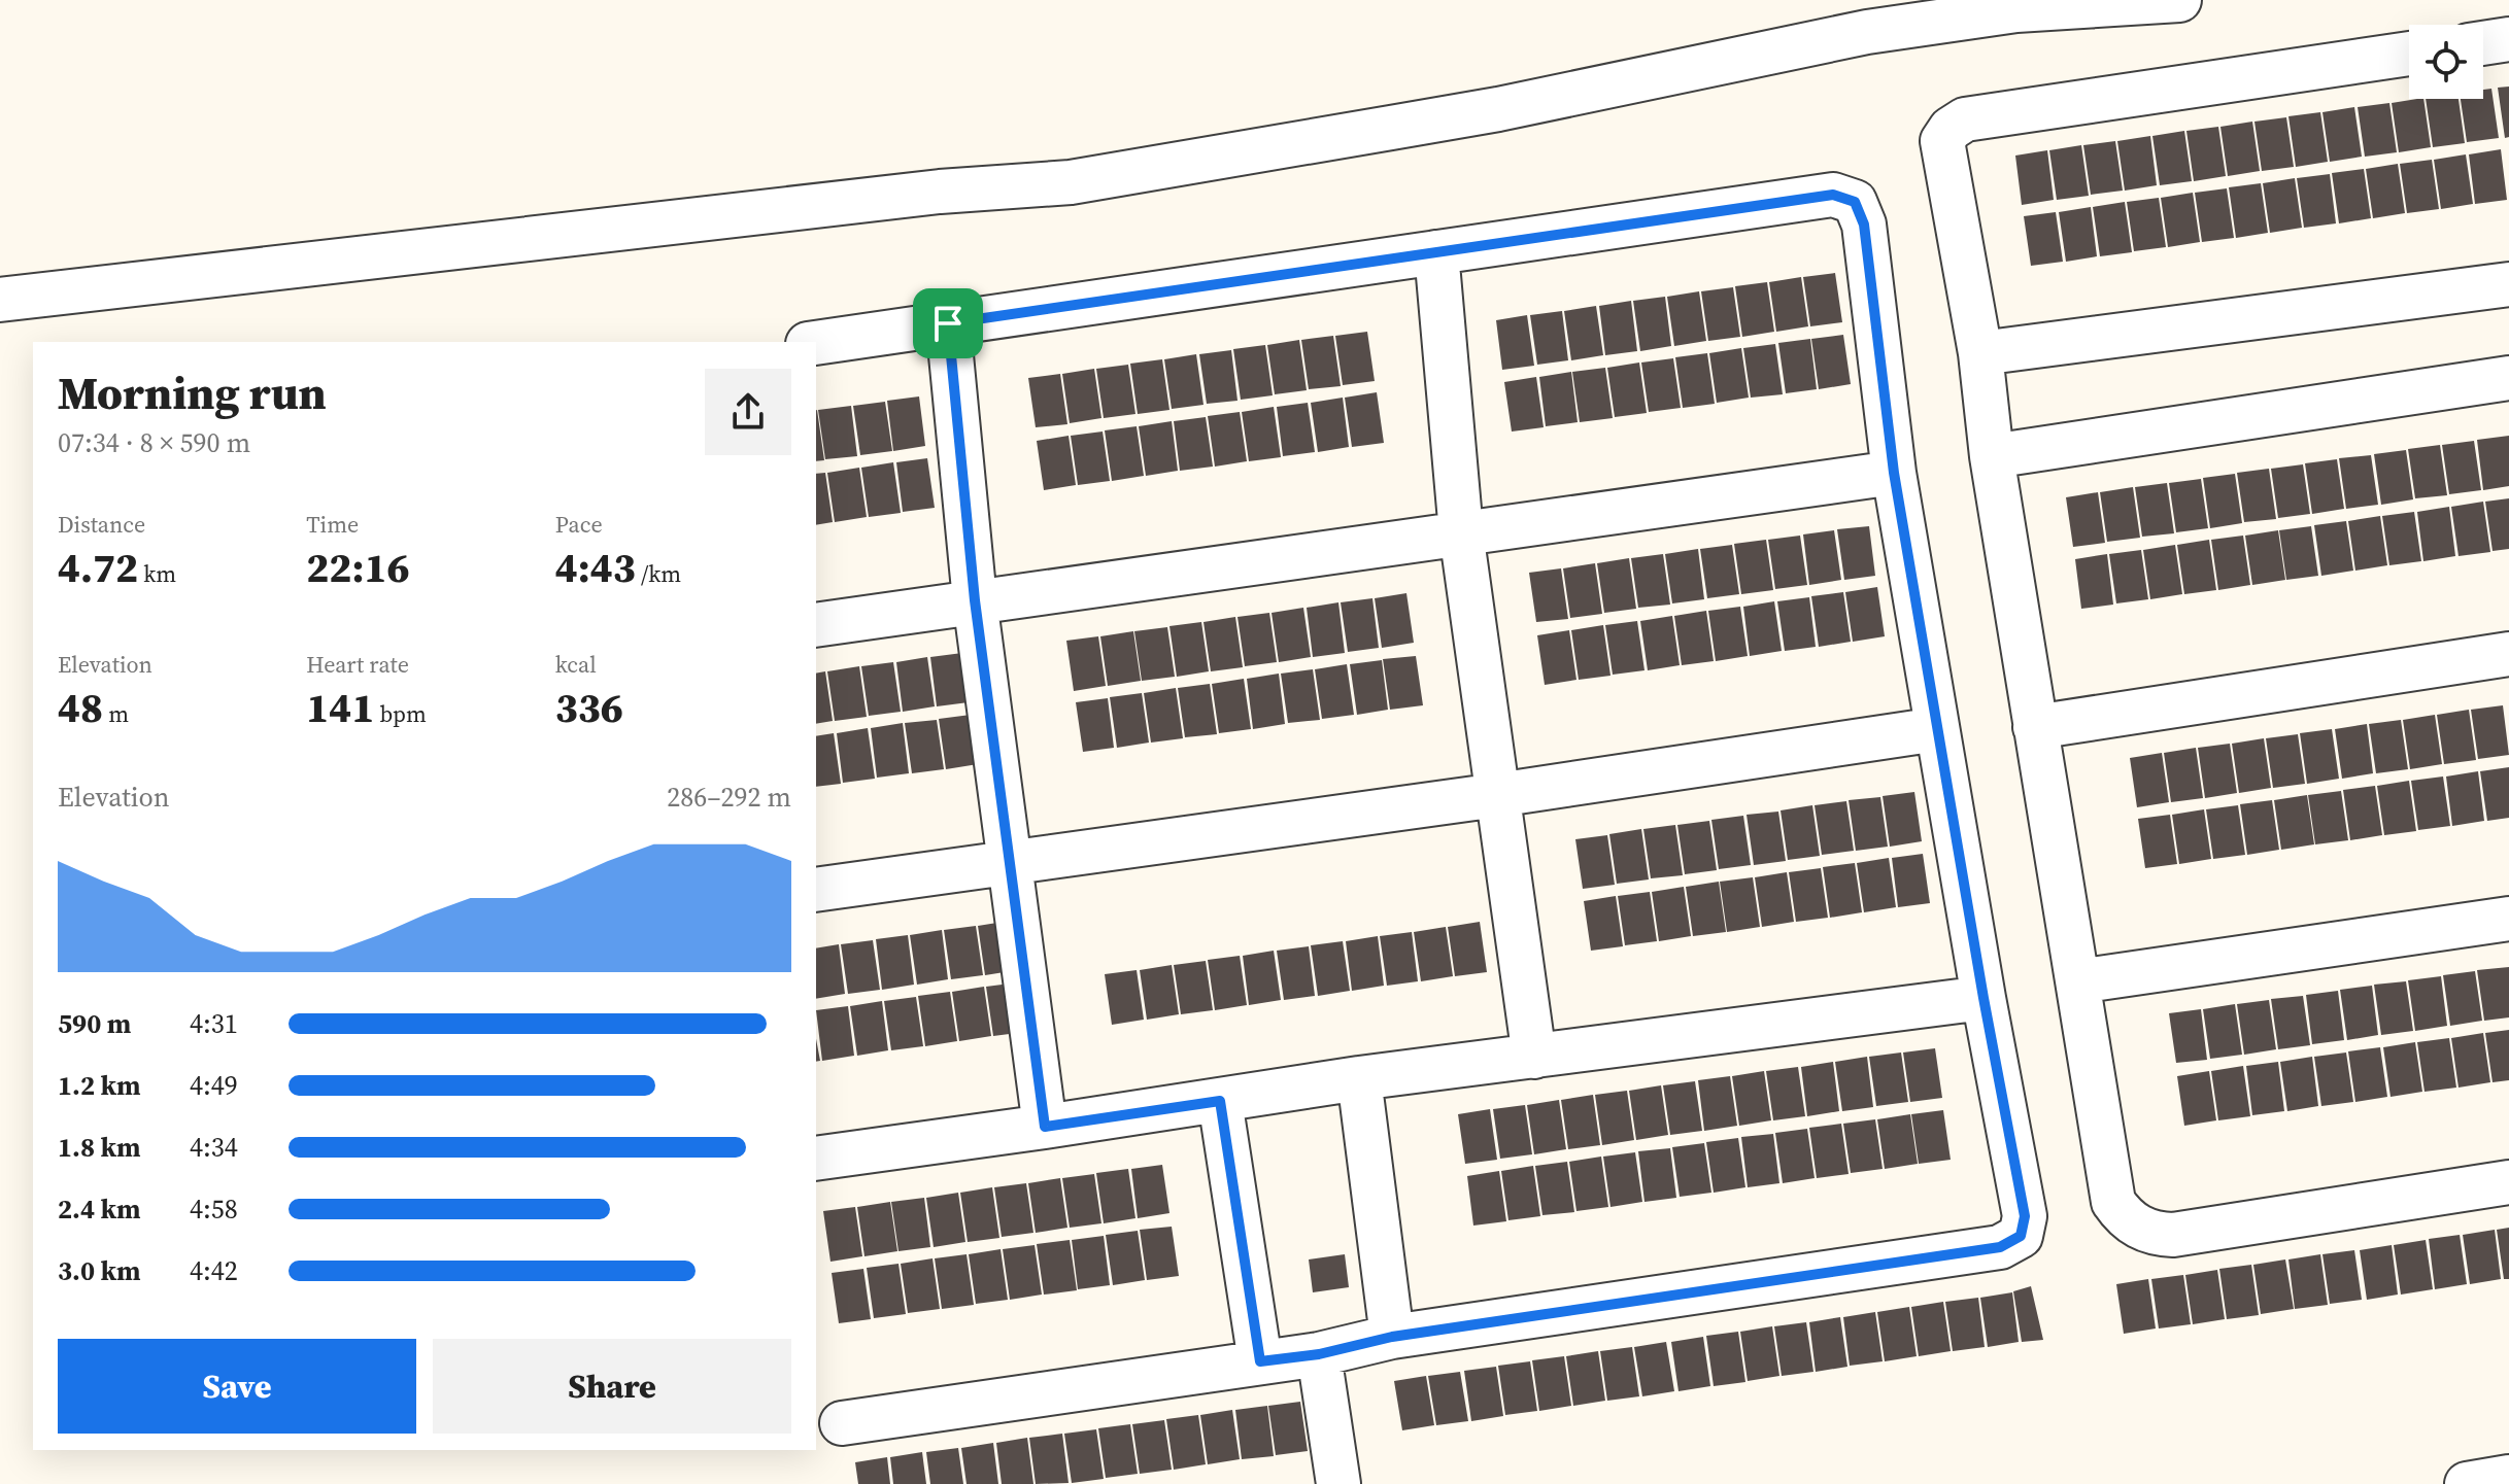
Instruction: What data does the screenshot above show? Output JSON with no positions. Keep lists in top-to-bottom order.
{
  "page": {
    "heading": ["Morning run", "07:34 · 8 × 590 m"],
    "stats": [
      ["Distance", "4.72 km"],
      ["Time", "22:16"],
      ["Pace", "4:43 /km"],
      ["Elevation", "48 m"],
      ["Heart rate", "141 bpm"],
      ["kcal", "336"]
    ],
    "chart": ["Elevation", "286–292 m"],
    "list": [
      {
        "name": "590 m",
        "note": "4:31"
      },
      {
        "name": "1.2 km",
        "note": "4:49"
      },
      {
        "name": "1.8 km",
        "note": "4:34"
      },
      {
        "name": "2.4 km",
        "note": "4:58"
      },
      {
        "name": "3.0 km",
        "note": "4:42"
      }
    ],
    "buttons": ["Save", "Share"]
  }
}
